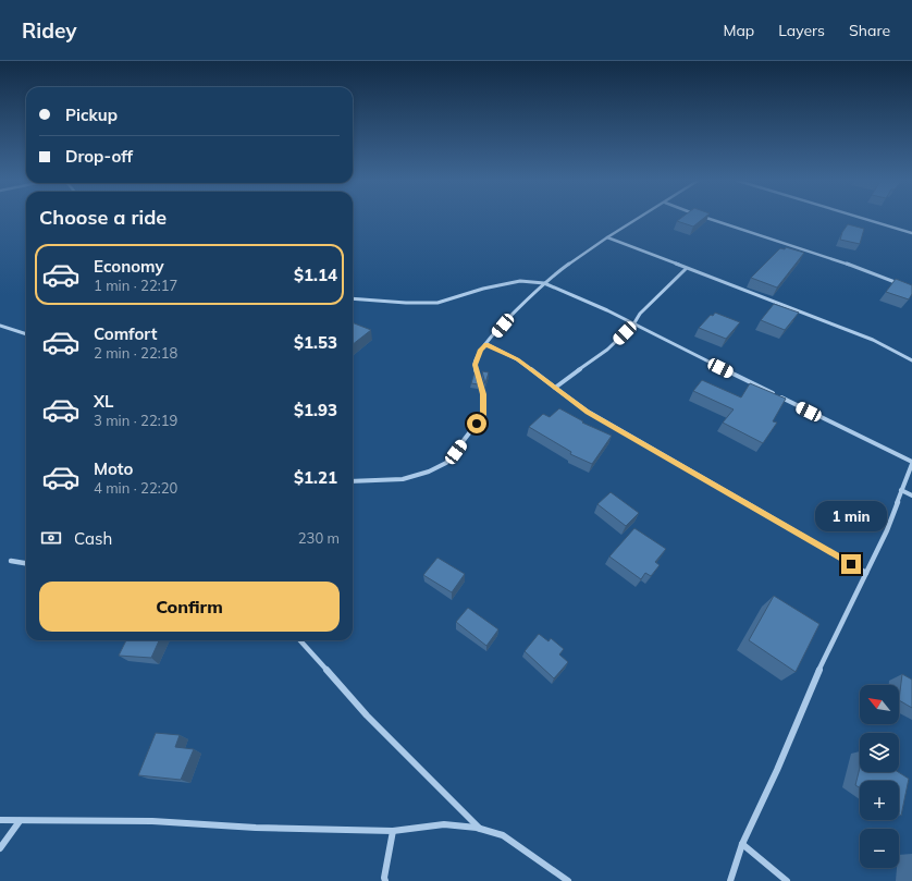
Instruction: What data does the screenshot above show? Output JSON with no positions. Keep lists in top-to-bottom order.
{
  "north": "top left",
  "page": {
    "header": "Ridey",
    "nav": ["Map", "Layers", "Share"],
    "banner": ["Pickup", "Drop-off"],
    "heading": "Choose a ride",
    "list": [
      {
        "name": "Economy",
        "note": "1 min · 22:17",
        "value": "$1.14"
      },
      {
        "name": "Comfort",
        "note": "2 min · 22:18",
        "value": "$1.53"
      },
      {
        "name": "XL",
        "note": "3 min · 22:19",
        "value": "$1.93"
      },
      {
        "name": "Moto",
        "note": "4 min · 22:20",
        "value": "$1.21"
      }
    ],
    "bubble": "1 min",
    "pay": ["Cash", "230 m"],
    "buttons": "Confirm",
    "map_buttons": ["+", "−"]
  }
}
